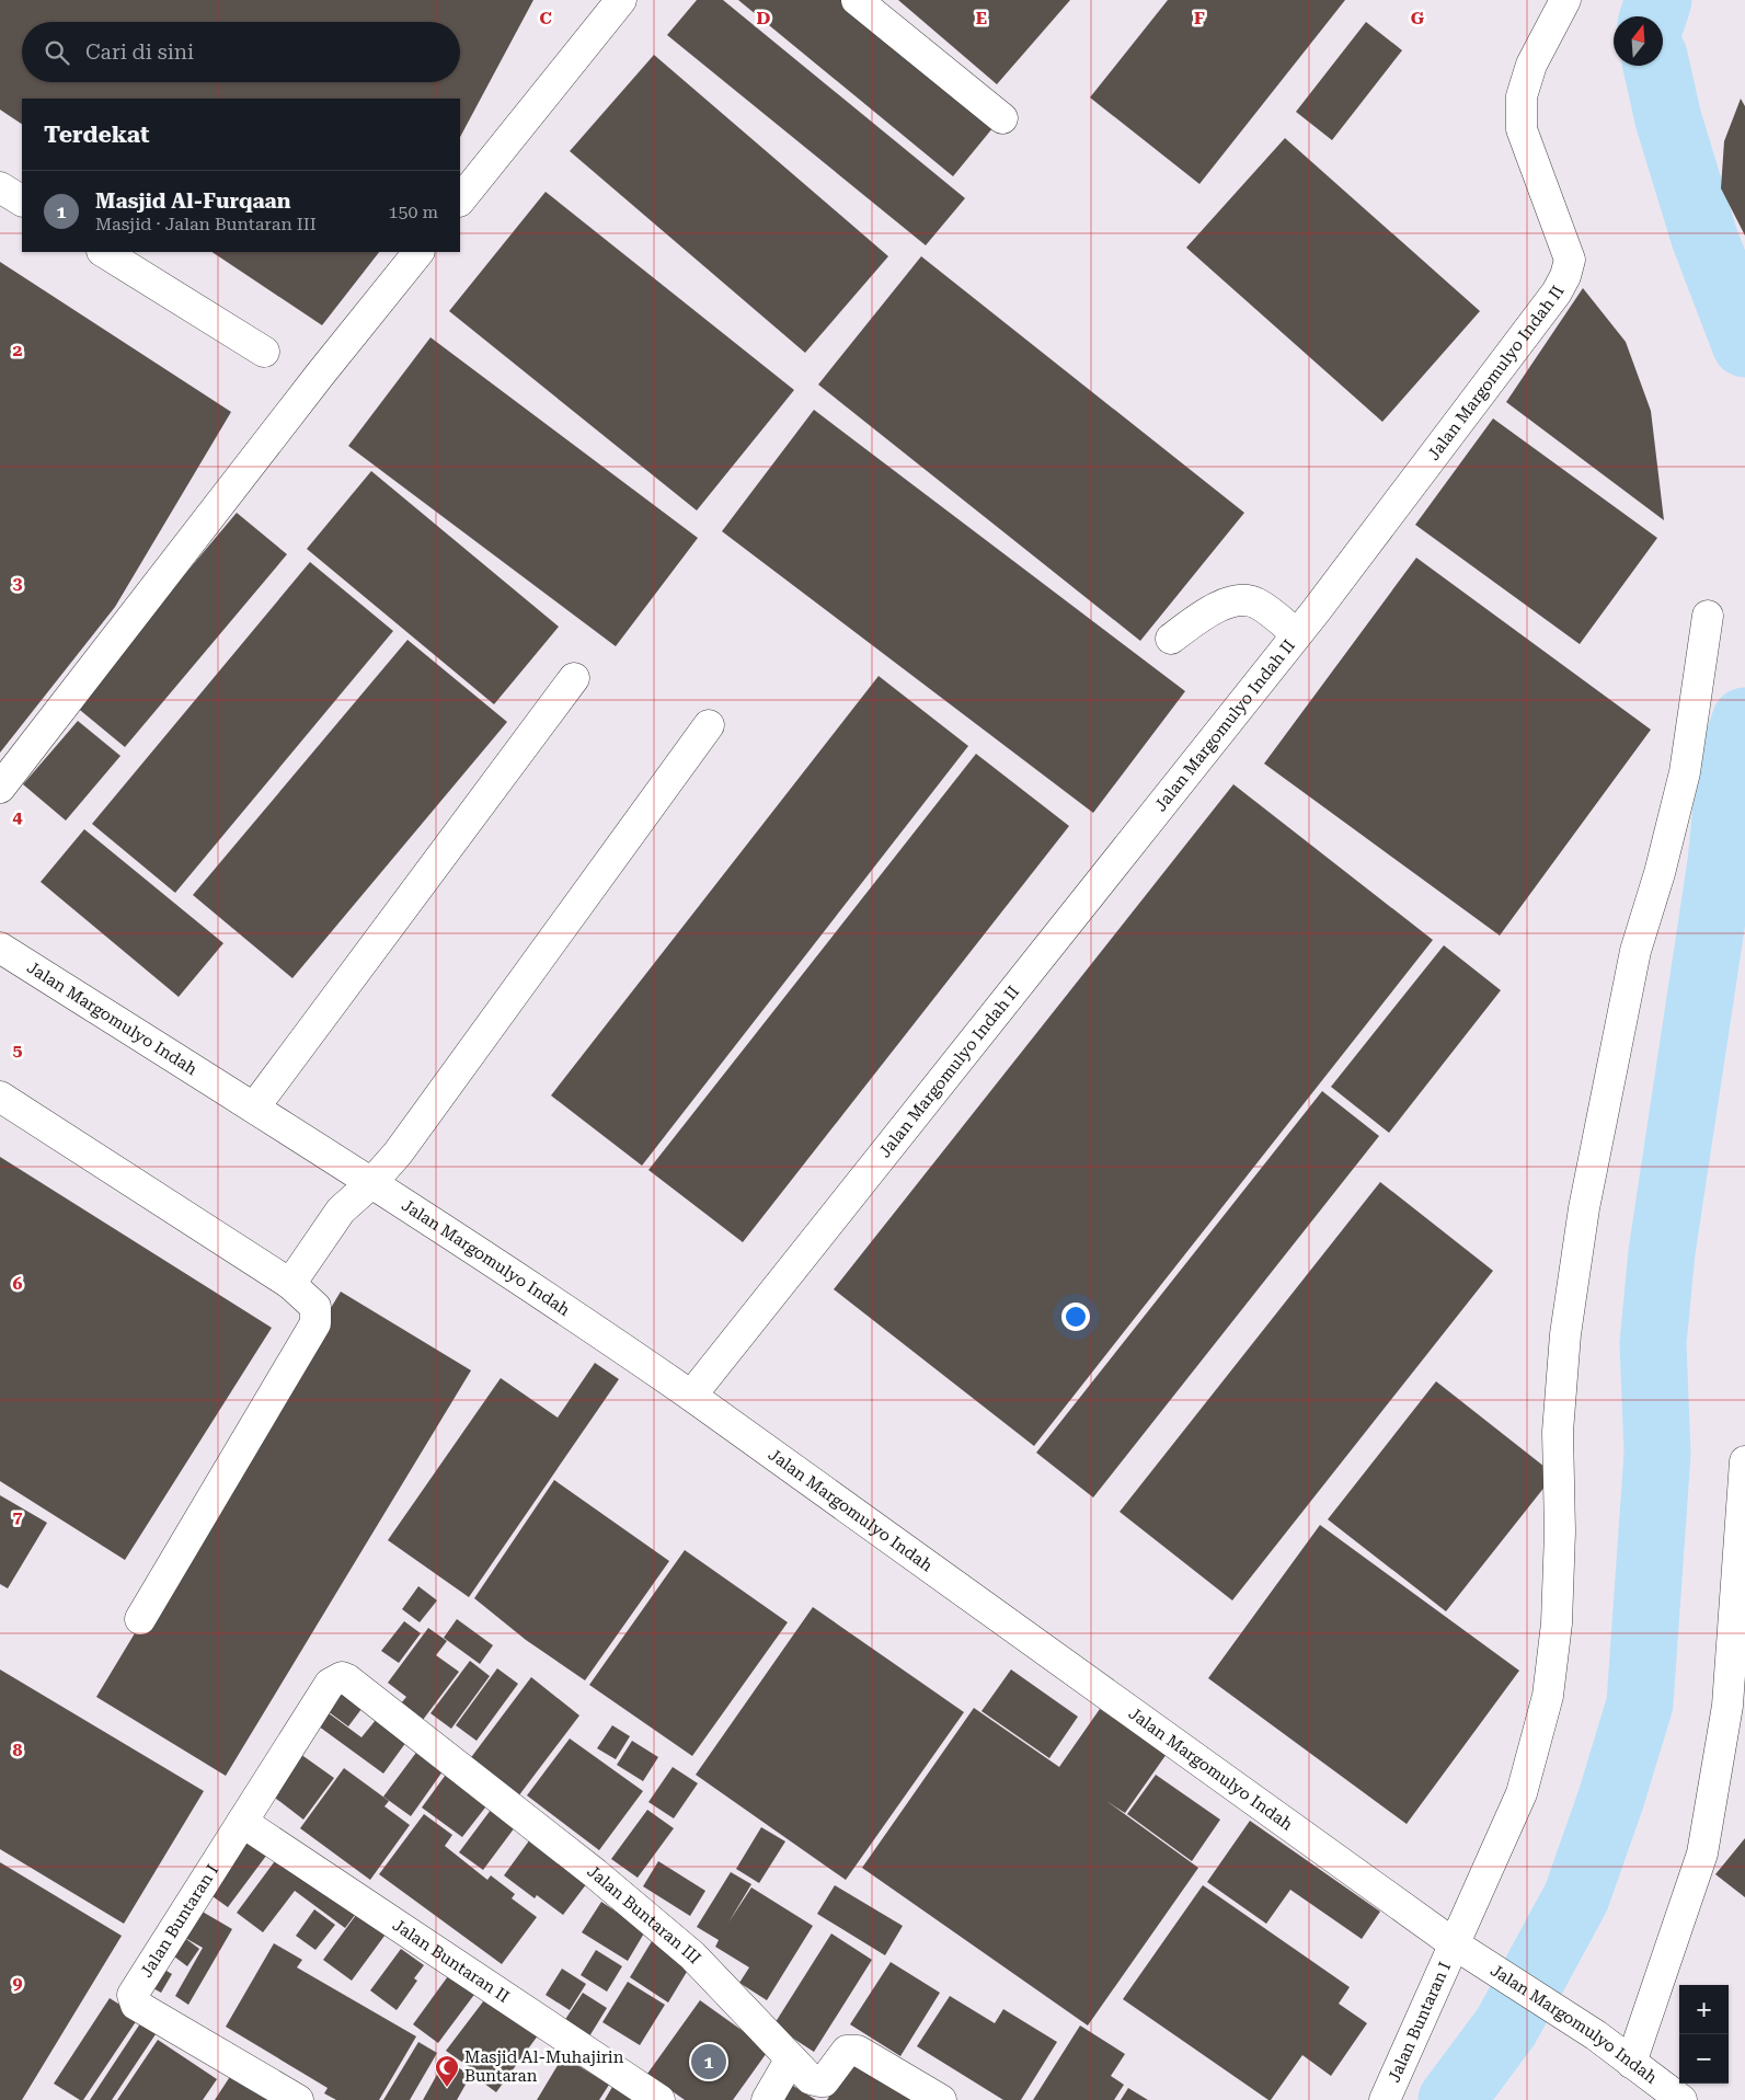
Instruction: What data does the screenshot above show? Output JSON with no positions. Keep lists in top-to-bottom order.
{
  "streets": {
    "street": [
      "Jalan Margomulyo Indah II",
      "Jalan Margomulyo Indah",
      "Jalan Buntaran III",
      "Jalan Buntaran I",
      "Jalan Buntaran II"
    ]
  },
  "crossings": [
    ["Jalan Margomulyo Indah II", "Jalan Margomulyo Indah"],
    ["Jalan Margomulyo Indah", "Jalan Buntaran I"],
    ["Jalan Buntaran III", "Jalan Buntaran I"],
    ["Jalan Buntaran I", "Jalan Buntaran II"]
  ],
  "places": {
    "mosque": ["Masjid Al-Muhajirin Buntaran"]
  },
  "north": "top",
  "page": {
    "search": "Cari di sini",
    "heading": "Terdekat",
    "list": [
      {
        "mark": "1",
        "name": "Masjid Al-Furqaan",
        "note": "Masjid · Jalan Buntaran III",
        "value": "150 m"
      }
    ],
    "map_buttons": ["+", "−"],
    "pins": "1"
  },
  "grid": {
    "columns": [
      "C",
      "D",
      "E",
      "F",
      "G"
    ],
    "rows": [
      "2",
      "3",
      "4",
      "5",
      "6",
      "7",
      "8",
      "9"
    ]
  }
}
